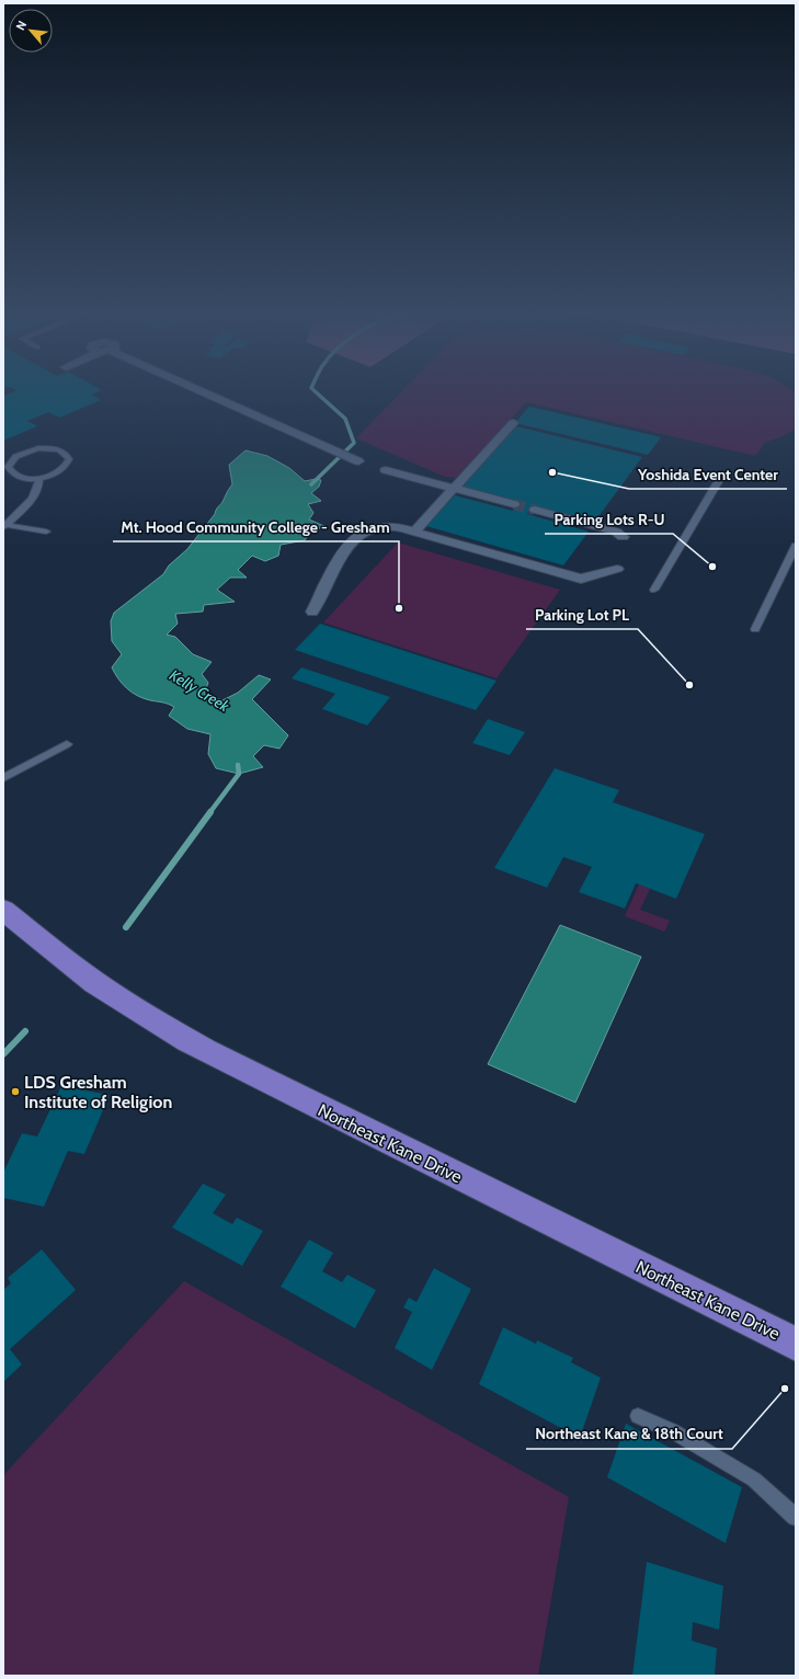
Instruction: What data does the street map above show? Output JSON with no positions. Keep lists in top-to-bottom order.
{
  "streets": {
    "main road": ["Northeast Kane Drive"]
  },
  "water": ["Kelly Creek"],
  "places": [
    "Yoshida Event Center",
    "Parking Lots R-U",
    "Mt. Hood Community College - Gresham",
    "Parking Lot PL",
    "LDS Gresham Institute of Religion",
    "Northeast Kane & 18th Court"
  ],
  "north": "top left"
}
